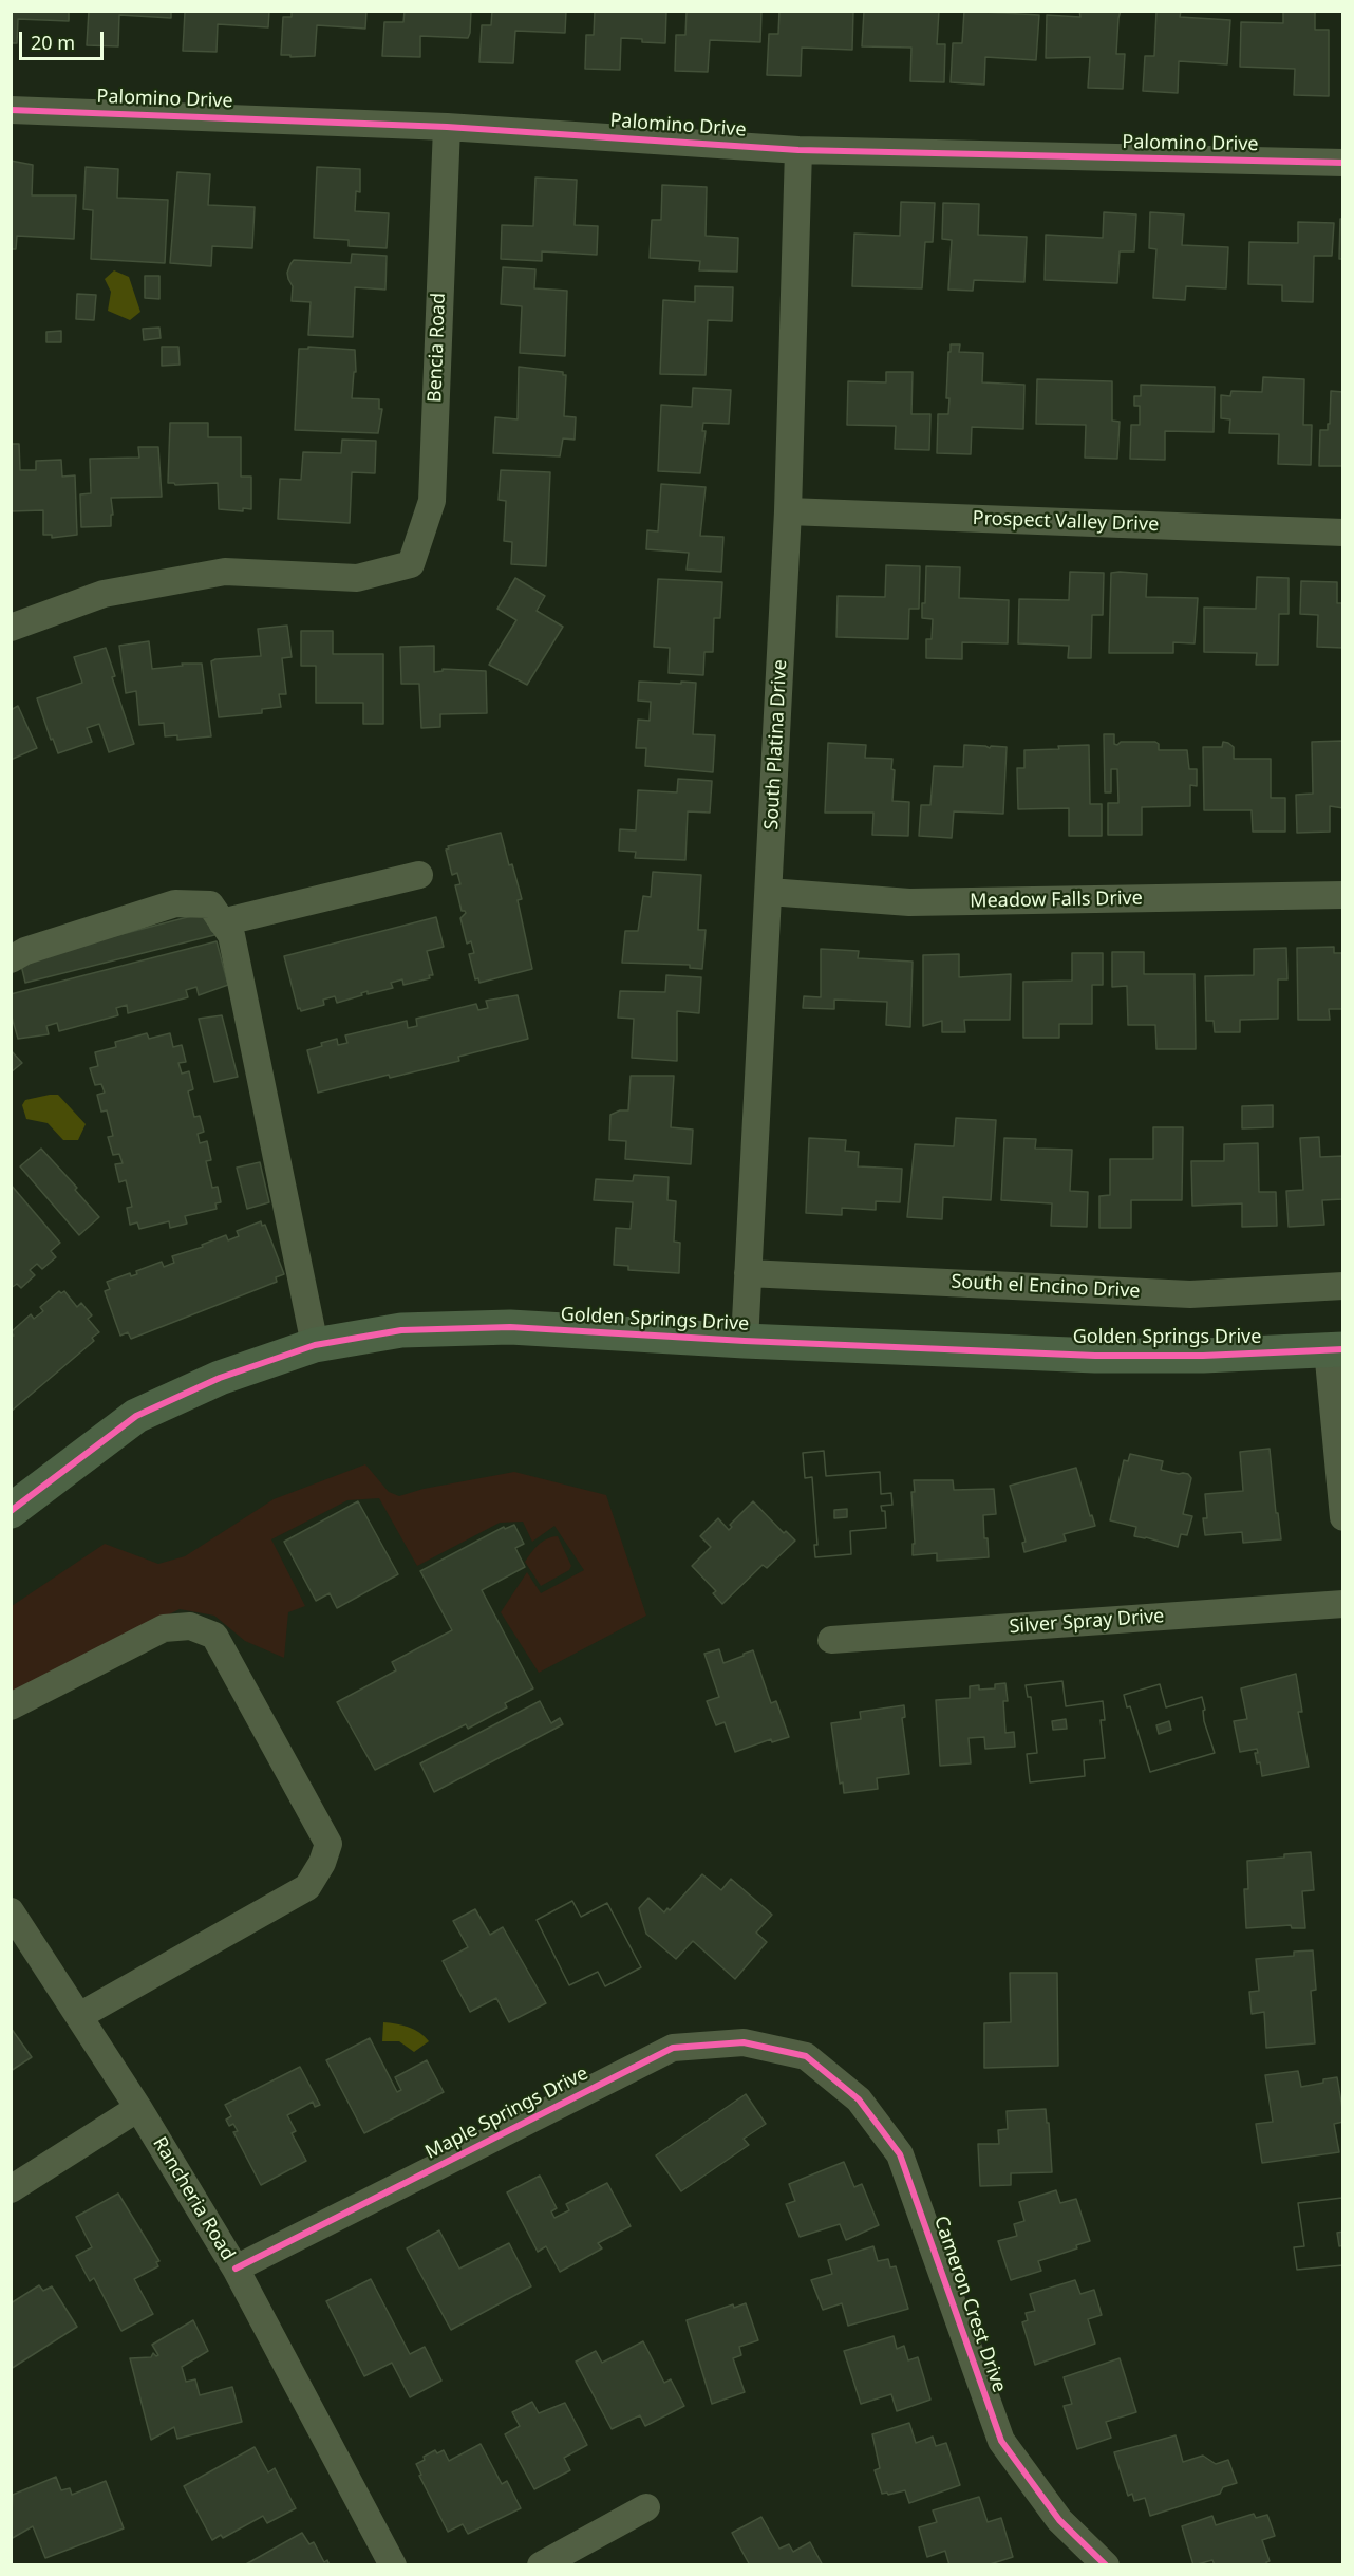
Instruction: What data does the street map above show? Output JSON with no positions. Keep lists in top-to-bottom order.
{
  "streets": {
    "main road": ["Golden Springs Drive"],
    "street": [
      "Palomino Drive",
      "Bencia Road",
      "Prospect Valley Drive",
      "South Platina Drive",
      "Meadow Falls Drive",
      "South el Encino Drive",
      "Silver Spray Drive",
      "Maple Springs Drive",
      "Rancheria Road",
      "Cameron Crest Drive"
    ]
  },
  "crossings": [
    ["Palomino Drive", "Bencia Road"],
    ["Palomino Drive", "South Platina Drive"],
    ["Prospect Valley Drive", "South Platina Drive"],
    ["South Platina Drive", "Meadow Falls Drive"],
    ["South Platina Drive", "South el Encino Drive"],
    ["South Platina Drive", "Golden Springs Drive"],
    ["Maple Springs Drive", "Rancheria Road"],
    ["Maple Springs Drive", "Cameron Crest Drive"]
  ],
  "scale_bar": "20 m"
}
